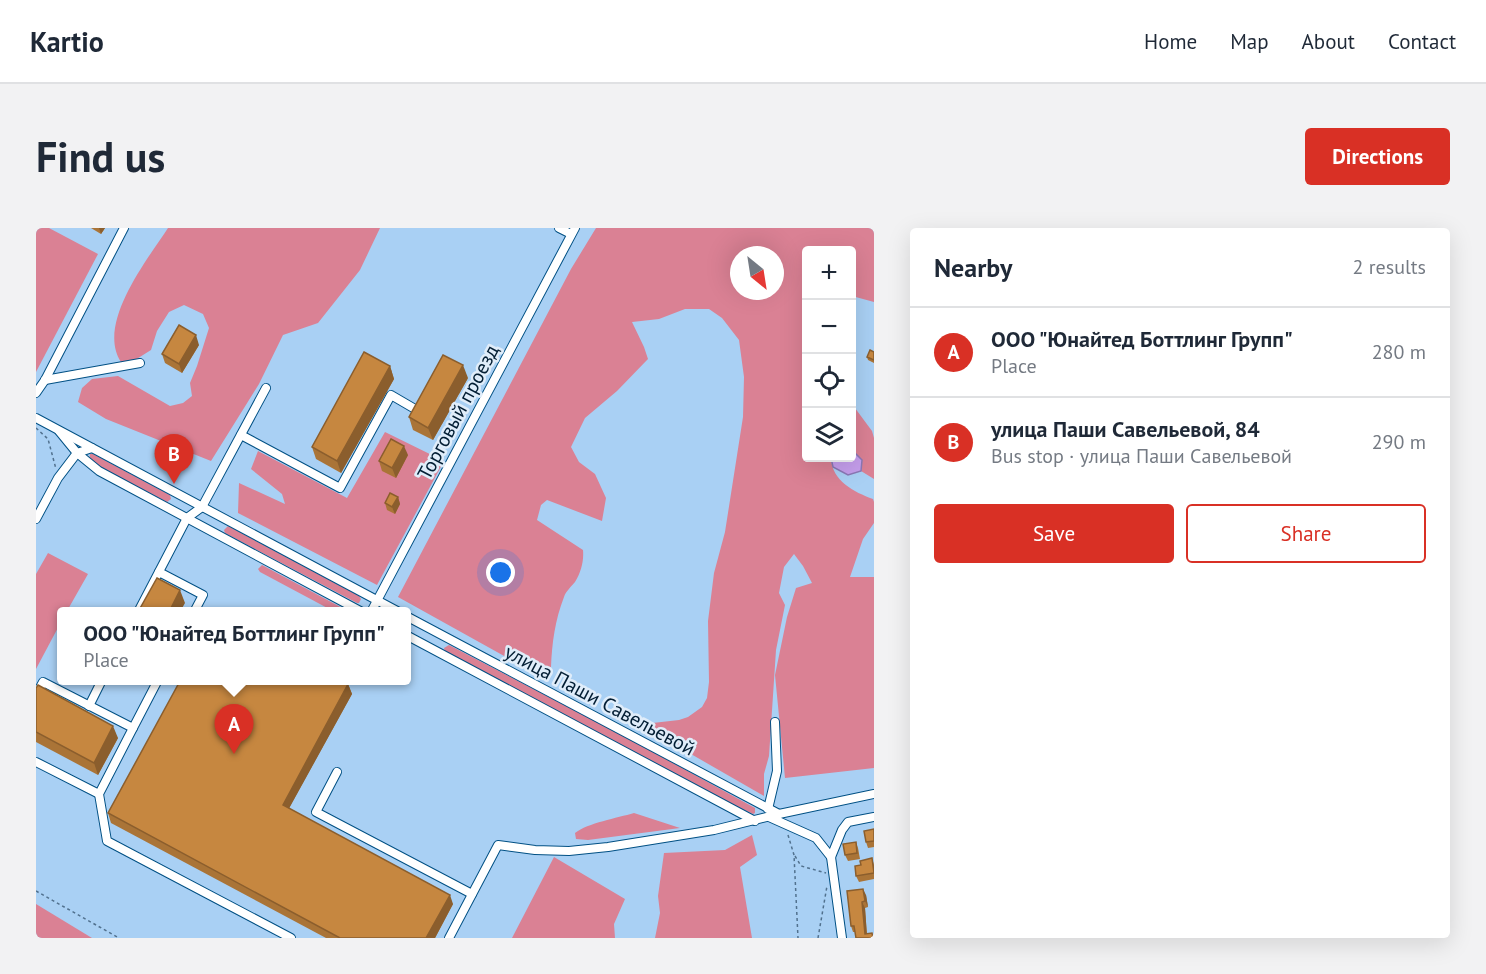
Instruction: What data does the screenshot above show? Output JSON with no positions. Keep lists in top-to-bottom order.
{
  "streets": {
    "street": ["Торговый проезд", "улица Паши Савельевой"]
  },
  "north": "bottom right",
  "page": {
    "header": "Kartio",
    "nav": [
      "Home",
      "Map",
      "About",
      "Contact"
    ],
    "buttons": [
      "Directions",
      ["Save", "Share"]
    ],
    "title": "Find us",
    "heading": ["Nearby", "2 results"],
    "map_buttons": ["+", "−"],
    "list": [
      {
        "mark": "A",
        "name": "ООО \"Юнайтед Боттлинг Групп\"",
        "note": "Place",
        "value": "280 m"
      },
      {
        "mark": "B",
        "name": "улица Паши Савельевой, 84",
        "note": "Bus stop · улица Паши Савельевой",
        "value": "290 m"
      }
    ],
    "pins": ["B", "A"],
    "popup": ["ООО \"Юнайтед Боттлинг Групп\"", "Place"]
  }
}
